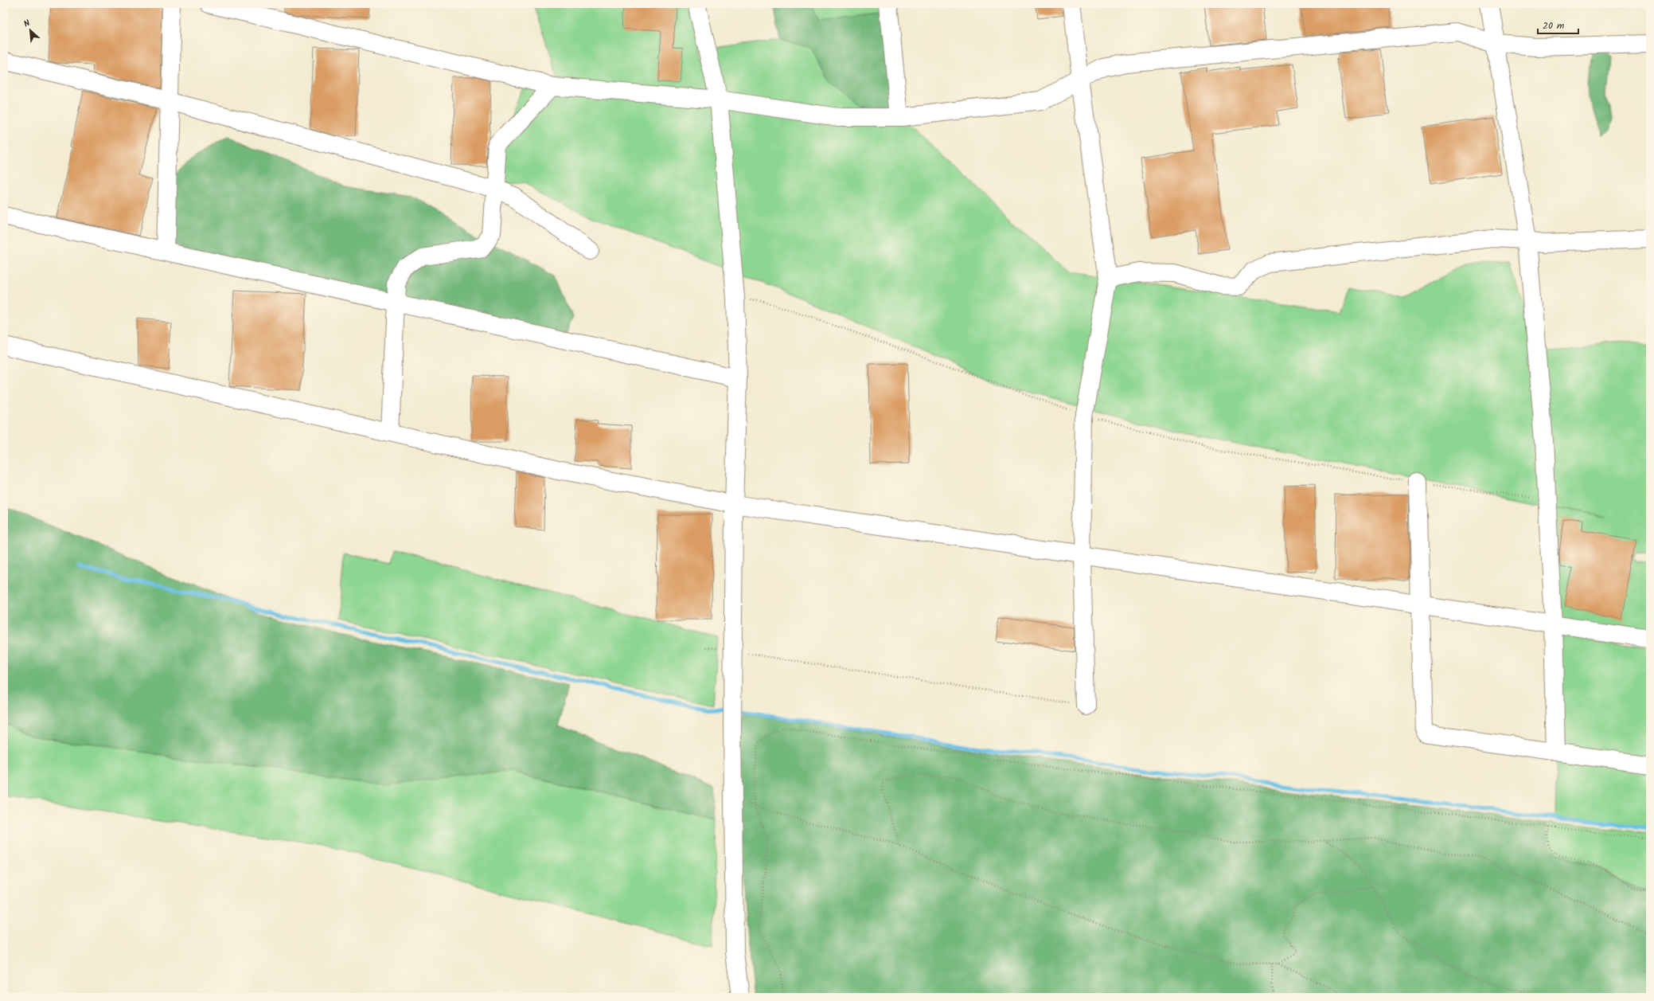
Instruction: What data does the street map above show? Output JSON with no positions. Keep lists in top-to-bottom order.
{
  "scale_bar": "20 m",
  "north": "top left"
}
